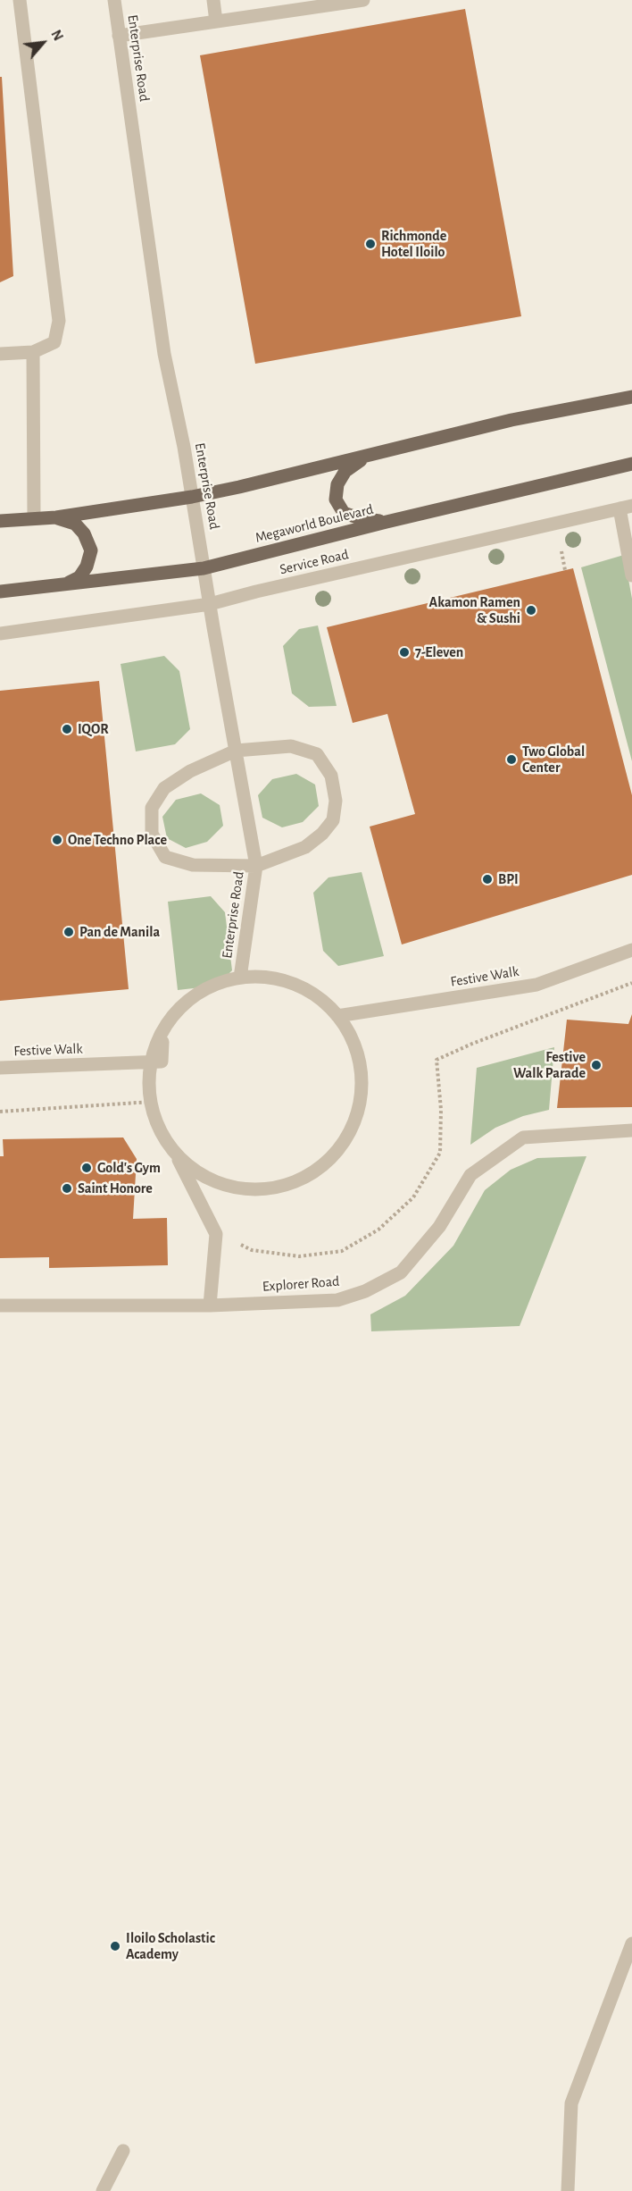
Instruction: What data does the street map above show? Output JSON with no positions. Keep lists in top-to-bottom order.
{
  "streets": {
    "main road": ["Megaworld Boulevard"],
    "street": [
      "Enterprise Road",
      "Service Road",
      "Festive Walk",
      "Explorer Road"
    ]
  },
  "crossings": [
    ["Enterprise Road", "Megaworld Boulevard"],
    ["Enterprise Road", "Service Road"],
    ["Enterprise Road", "Festive Walk"]
  ],
  "places": [
    "Richmonde Hotel Iloilo",
    "Akamon Ramen & Sushi",
    "7-Eleven",
    "IQOR",
    "Two Global Center",
    "One Techno Place",
    "BPI",
    "Pan de Manila",
    "Festive Walk Parade",
    "Gold's Gym",
    "Saint Honore",
    "Iloilo Scholastic Academy"
  ],
  "north": "top right"
}
